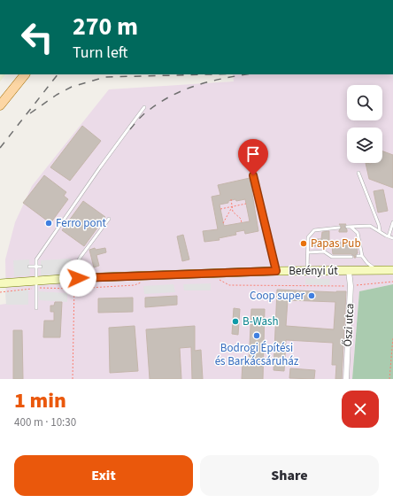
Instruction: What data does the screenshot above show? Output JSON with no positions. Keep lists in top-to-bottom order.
{
  "streets": {
    "street": ["Berényi út", "Őszi utca"]
  },
  "crossings": [
    ["Berényi út", "Őszi utca"]
  ],
  "places": [
    "Ferro pont",
    "Papas Pub",
    "Coop super",
    "B-Wash",
    "Bodrogi Építési és Barkácsáruház"
  ],
  "page": {
    "turn": ["270 m", "Turn left"],
    "heading": ["1 min", "400 m · 10:30"],
    "buttons": ["Exit", "Share"]
  }
}
